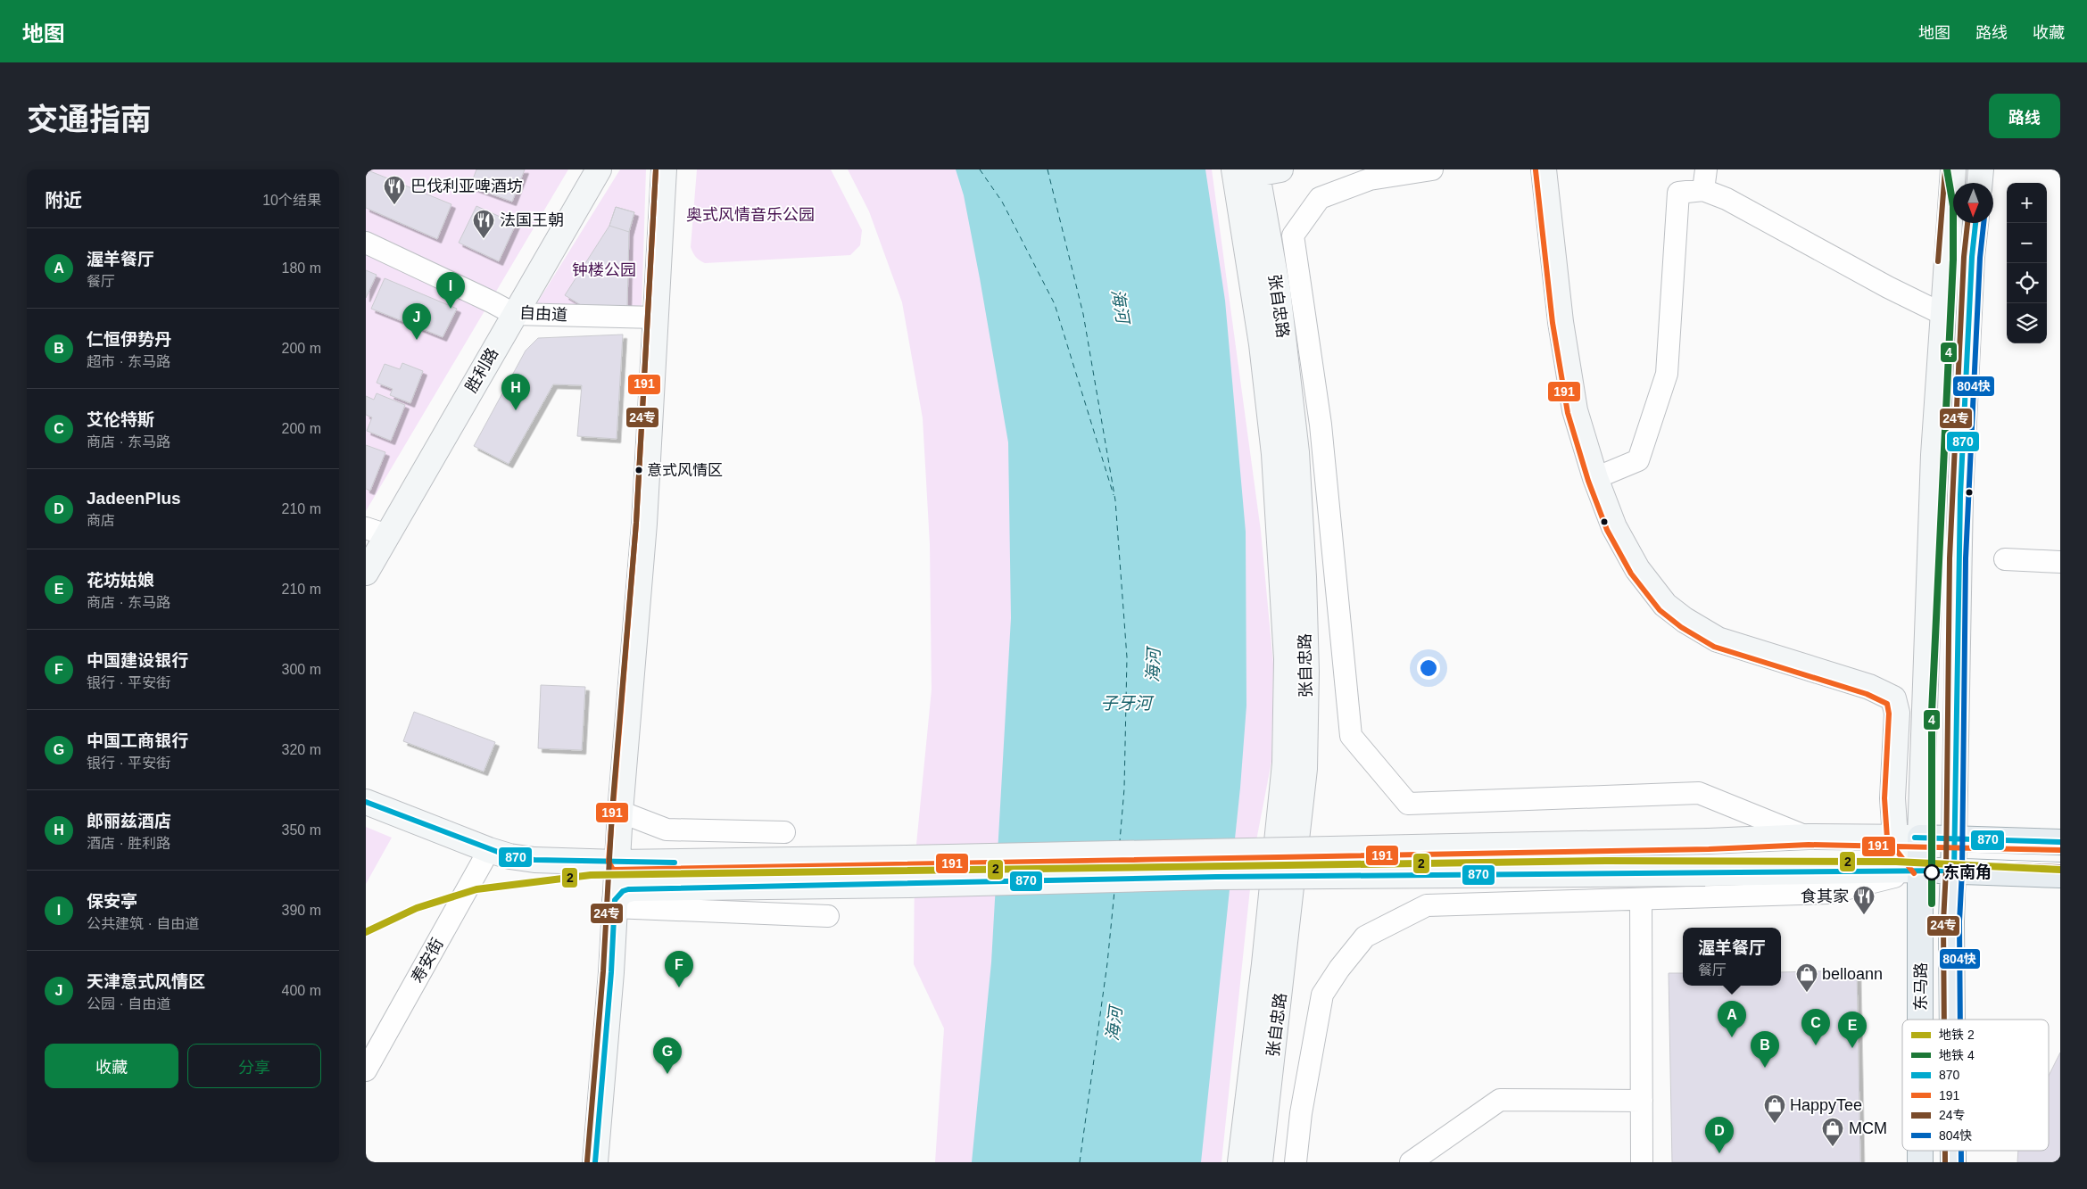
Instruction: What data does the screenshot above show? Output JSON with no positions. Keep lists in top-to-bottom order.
{
  "streets": {
    "main road": ["张自忠路", "胜利路", "东马路"],
    "street": ["自由道", "寿安街"]
  },
  "crossings": [
    ["自由道", "胜利路"]
  ],
  "water": ["海河", "子牙河"],
  "parks": ["奥式风情音乐公园", "钟楼公园"],
  "places": {
    "restaurant": ["巴伐利亚啤酒坊", "法国王朝", "食其家"],
    "other": ["意式风情区", "东南角"],
    "shop": ["belloann", "HappyTee", "MCM"]
  },
  "lines": [
    "metro line 4",
    "transit line 191",
    "transit line 24专",
    "transit line 870",
    "transit line 804快",
    "metro line 2"
  ],
  "legend": [
    "地铁 2",
    "地铁 4",
    "870",
    "191",
    "24专",
    "804快"
  ],
  "north": "bottom",
  "page": {
    "header": "地图",
    "nav": ["地图", "路线", "收藏"],
    "title": "交通指南",
    "buttons": [
      "路线",
      ["收藏", "分享"]
    ],
    "heading": ["附近", "10个结果"],
    "map_buttons": ["+", "−"],
    "list": [
      {
        "mark": "A",
        "name": "渥羊餐厅",
        "note": "餐厅",
        "value": "180 m"
      },
      {
        "mark": "B",
        "name": "仁恒伊势丹",
        "note": "超市 · 东马路",
        "value": "200 m"
      },
      {
        "mark": "C",
        "name": "艾伦特斯",
        "note": "商店 · 东马路",
        "value": "200 m"
      },
      {
        "mark": "D",
        "name": "JadeenPlus",
        "note": "商店",
        "value": "210 m"
      },
      {
        "mark": "E",
        "name": "花坊姑娘",
        "note": "商店 · 东马路",
        "value": "210 m"
      },
      {
        "mark": "F",
        "name": "中国建设银行",
        "note": "银行 · 平安街",
        "value": "300 m"
      },
      {
        "mark": "G",
        "name": "中国工商银行",
        "note": "银行 · 平安街",
        "value": "320 m"
      },
      {
        "mark": "H",
        "name": "郎丽兹酒店",
        "note": "酒店 · 胜利路",
        "value": "350 m"
      },
      {
        "mark": "I",
        "name": "保安亭",
        "note": "公共建筑 · 自由道",
        "value": "390 m"
      },
      {
        "mark": "J",
        "name": "天津意式风情区",
        "note": "公园 · 自由道",
        "value": "400 m"
      }
    ],
    "pins": [
      "I",
      "J",
      "H",
      "F",
      "A",
      "C",
      "E",
      "B",
      "G",
      "D"
    ],
    "popup": ["渥羊餐厅", "餐厅"]
  }
}
